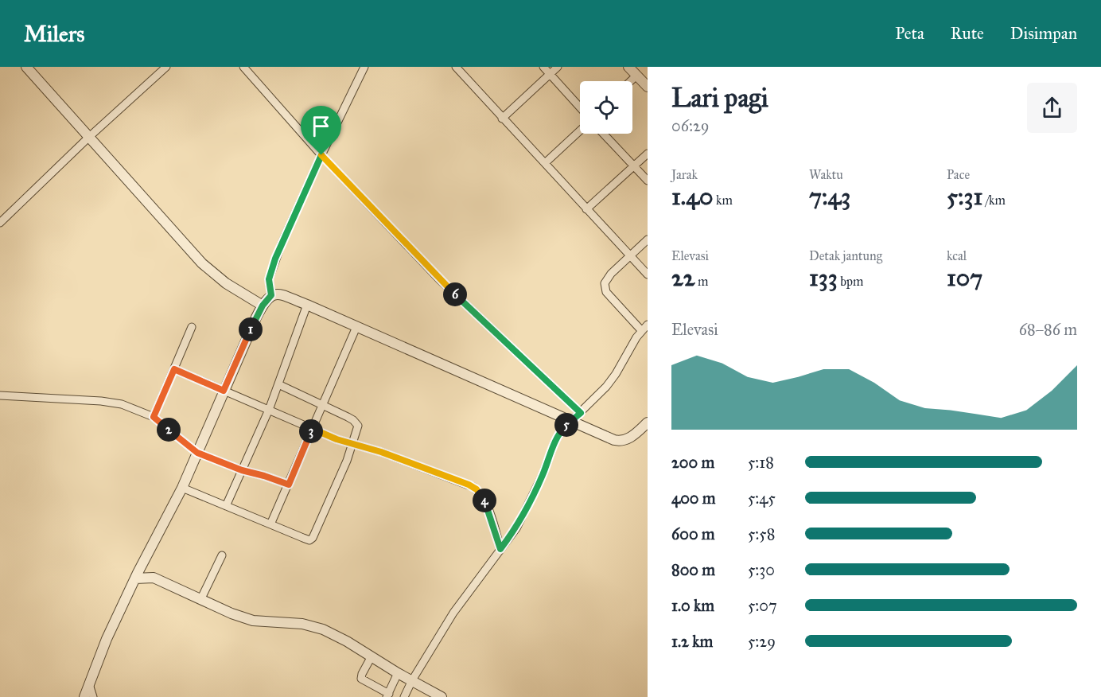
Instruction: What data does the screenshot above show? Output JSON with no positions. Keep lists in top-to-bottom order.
{
  "page": {
    "header": "Milers",
    "nav": ["Peta", "Rute", "Disimpan"],
    "heading": ["Lari pagi", "06:29"],
    "stats": [
      ["Jarak", "1.40 km"],
      ["Waktu", "7:43"],
      ["Pace", "5:31 /km"],
      ["Elevasi", "22 m"],
      ["Detak jantung", "133 bpm"],
      ["kcal", "107"]
    ],
    "pins": [
      "6",
      "1",
      "5",
      "2",
      "3",
      "4"
    ],
    "chart": ["Elevasi", "68–86 m"],
    "list": [
      {
        "name": "200 m",
        "note": "5:18"
      },
      {
        "name": "400 m",
        "note": "5:45"
      },
      {
        "name": "600 m",
        "note": "5:58"
      },
      {
        "name": "800 m",
        "note": "5:30"
      },
      {
        "name": "1.0 km",
        "note": "5:07"
      },
      {
        "name": "1.2 km",
        "note": "5:29"
      }
    ]
  }
}
